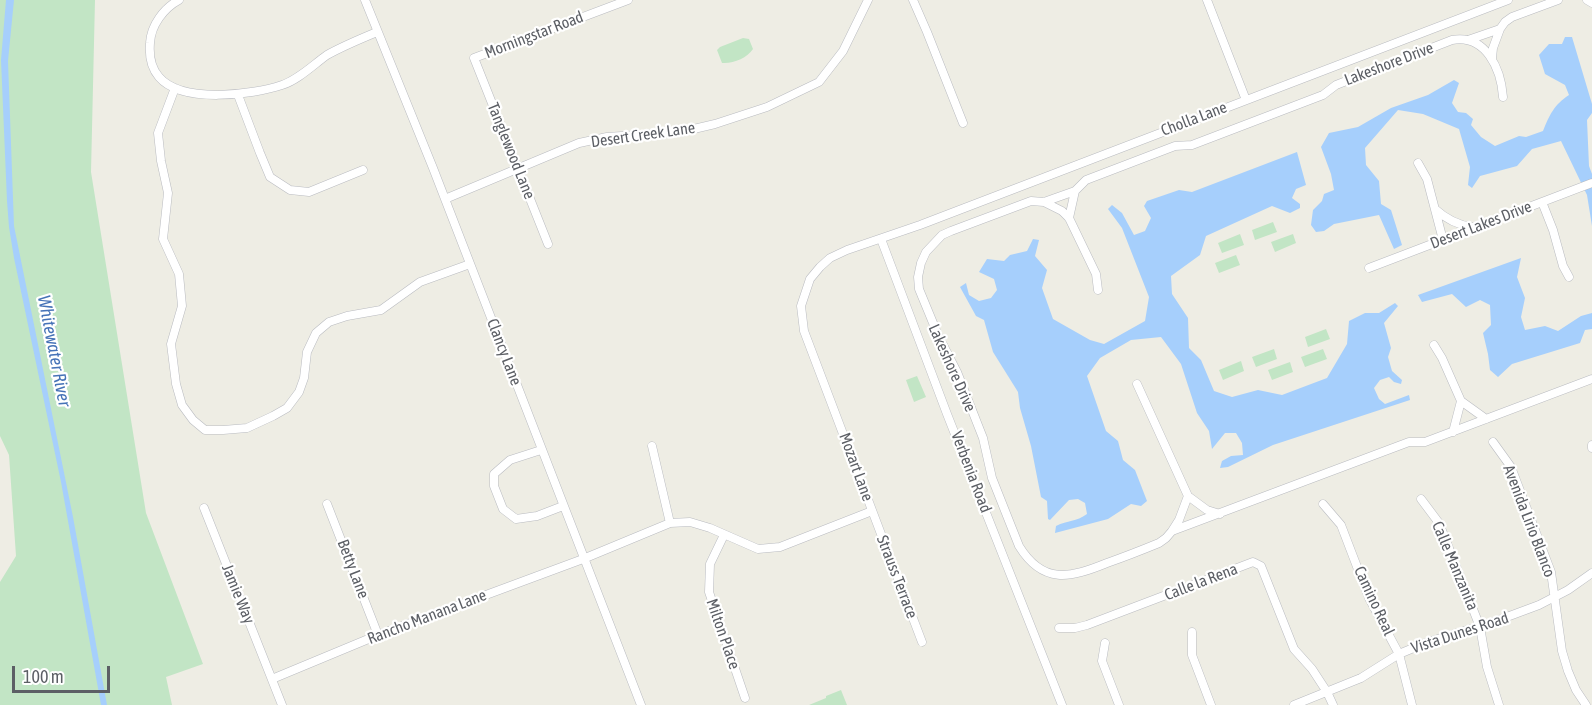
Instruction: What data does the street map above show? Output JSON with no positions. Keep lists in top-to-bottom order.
{
  "streets": {
    "street": [
      "Morningstar Road",
      "Lakeshore Drive",
      "Cholla Lane",
      "Desert Creek Lane",
      "Tanglewood Lane",
      "Desert Lakes Drive",
      "Clancy Lane",
      "Mozart Lane",
      "Verbenia Road",
      "Avenida Lirio Blanco",
      "Calle Manzanita",
      "Betty Lane",
      "Strauss Terrace",
      "Calle la Rena",
      "Jamie Way",
      "Camino Real",
      "Rancho Manana Lane",
      "Vista Dunes Road",
      "Milton Place"
    ]
  },
  "crossings": [
    ["Morningstar Road", "Tanglewood Lane"],
    ["Cholla Lane", "Mozart Lane"],
    ["Cholla Lane", "Verbenia Road"],
    ["Desert Creek Lane", "Tanglewood Lane"],
    ["Desert Creek Lane", "Clancy Lane"],
    ["Clancy Lane", "Mozart Lane"],
    ["Clancy Lane", "Rancho Manana Lane"],
    ["Mozart Lane", "Verbenia Road"],
    ["Mozart Lane", "Strauss Terrace"],
    ["Mozart Lane", "Rancho Manana Lane"],
    ["Mozart Lane", "Milton Place"],
    ["Avenida Lirio Blanco", "Vista Dunes Road"],
    ["Calle Manzanita", "Vista Dunes Road"],
    ["Betty Lane", "Rancho Manana Lane"],
    ["Calle la Rena", "Vista Dunes Road"],
    ["Jamie Way", "Rancho Manana Lane"],
    ["Camino Real", "Vista Dunes Road"]
  ],
  "water": ["Whitewater River"],
  "scale_bar": "100 m"
}
